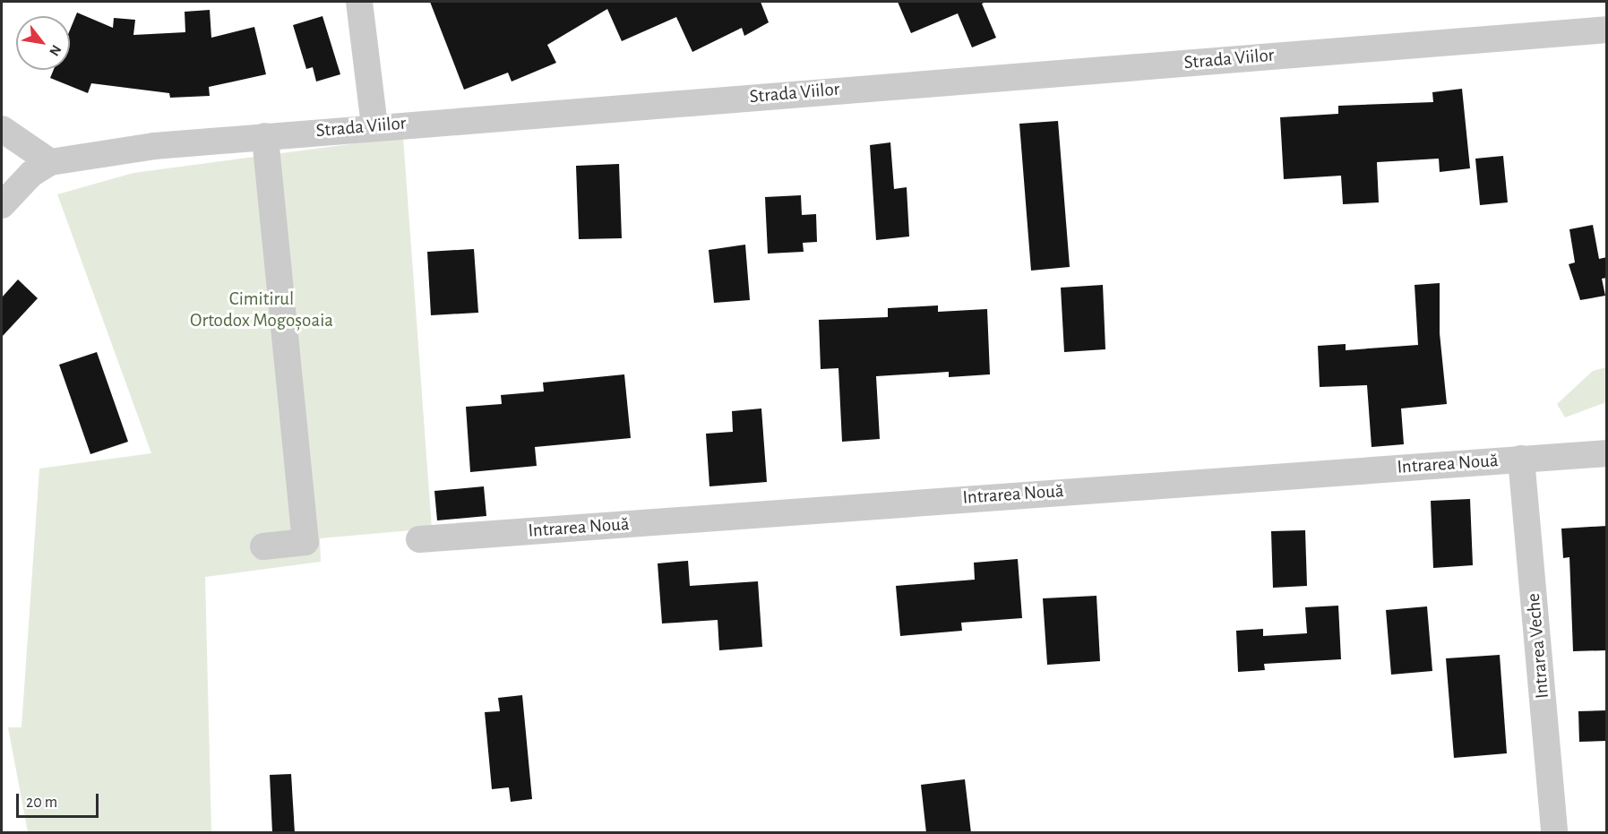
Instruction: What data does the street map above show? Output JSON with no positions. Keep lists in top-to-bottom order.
{
  "streets": {
    "street": ["Strada Viilor", "Intrarea Nouă", "Intrarea Veche"]
  },
  "crossings": [
    ["Intrarea Nouă", "Intrarea Veche"]
  ],
  "parks": ["Cimitirul Ortodox Mogoșoaia"],
  "scale_bar": "20 m",
  "north": "bottom right"
}
